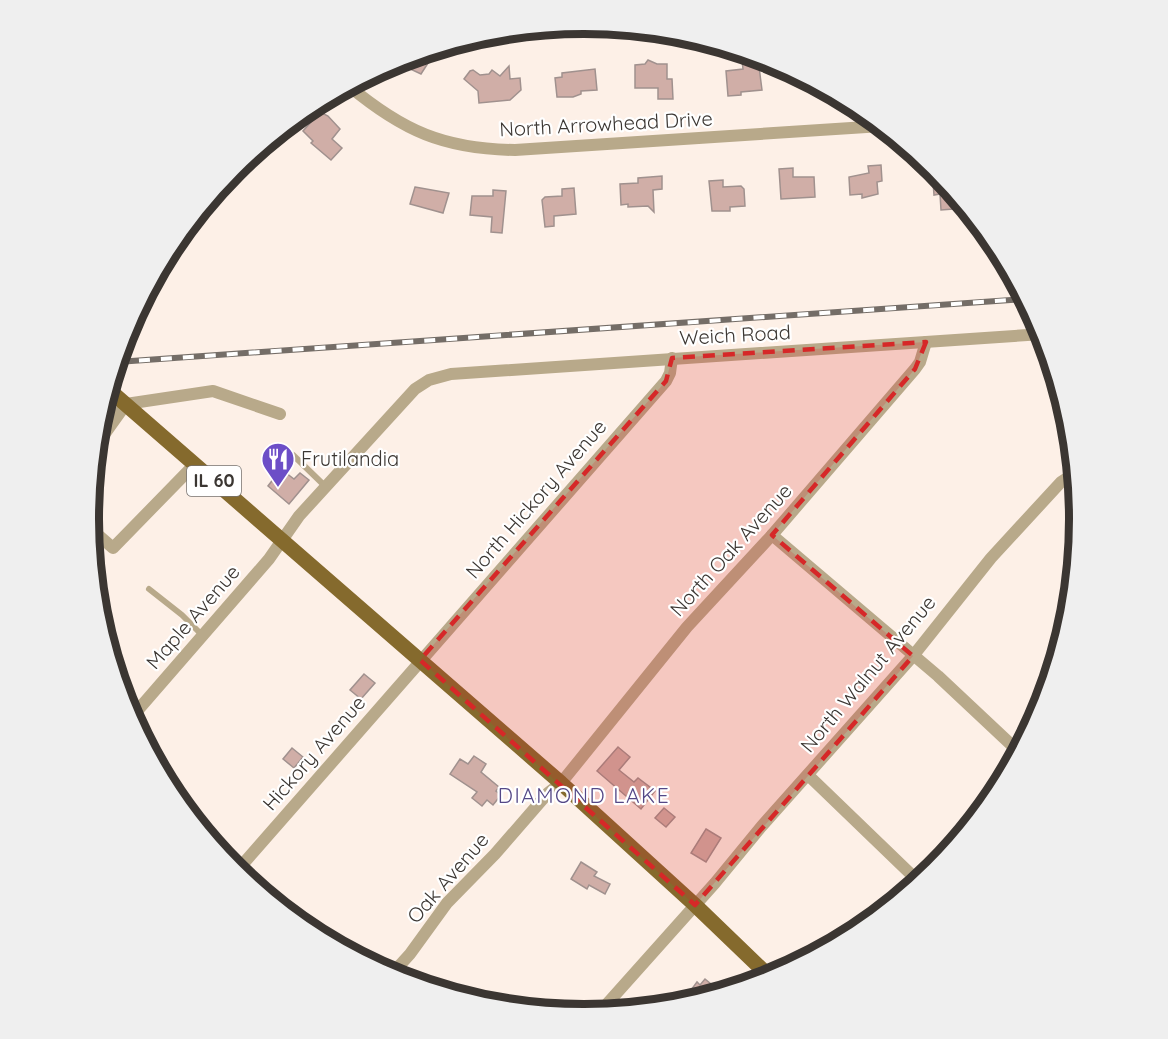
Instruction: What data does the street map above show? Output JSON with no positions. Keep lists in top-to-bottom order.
{
  "streets": {
    "main road": ["IL 60"],
    "street": [
      "North Arrowhead Drive",
      "Weich Road",
      "North Hickory Avenue",
      "North Oak Avenue",
      "Maple Avenue",
      "North Walnut Avenue",
      "Hickory Avenue",
      "Oak Avenue"
    ]
  },
  "crossings": [
    ["Weich Road", "North Hickory Avenue"],
    ["Weich Road", "North Oak Avenue"],
    ["Weich Road", "Maple Avenue"],
    ["IL 60", "North Hickory Avenue"],
    ["IL 60", "North Oak Avenue"],
    ["IL 60", "Maple Avenue"],
    ["IL 60", "North Walnut Avenue"],
    ["IL 60", "Hickory Avenue"],
    ["IL 60", "Oak Avenue"],
    ["North Hickory Avenue", "Hickory Avenue"],
    ["North Oak Avenue", "Oak Avenue"]
  ],
  "districts": ["DIAMOND LAKE"],
  "places": {
    "restaurant": ["Frutilandia"]
  }
}
